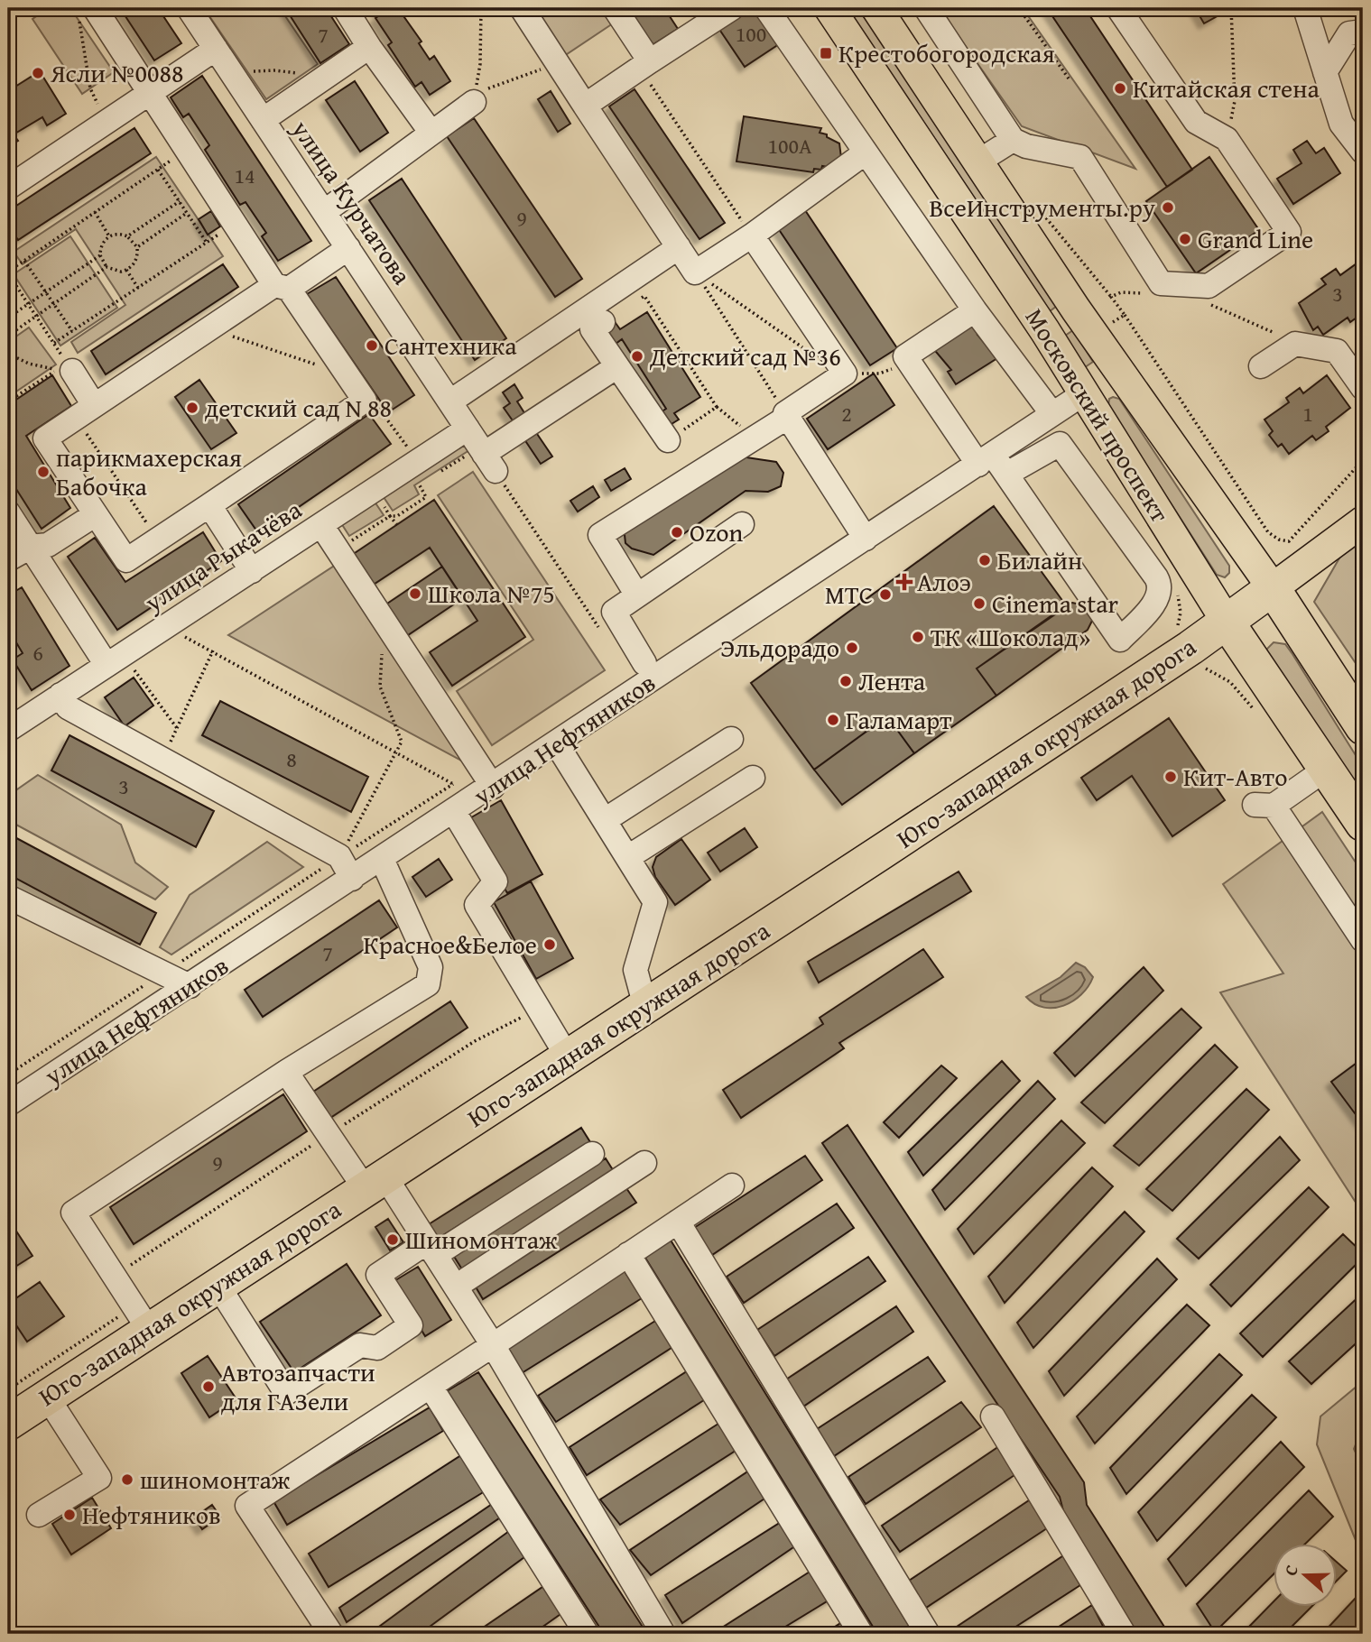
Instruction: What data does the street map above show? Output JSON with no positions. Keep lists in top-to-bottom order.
{
  "streets": {
    "highway": ["Московский проспект", "Юго-западная окружная дорога"],
    "main road": ["улица Нефтяников"],
    "street": ["улица Курчатова", "улица Рыкачёва"]
  },
  "crossings": [
    ["улица Курчатова", "улица Рыкачёва"],
    ["Московский проспект", "улица Нефтяников"],
    ["Московский проспект", "Юго-западная окружная дорога"]
  ],
  "places": {
    "transit": ["Крестобогородская"],
    "other": [
      "Ясли №0088",
      "Китайская стена",
      "ВсеИнструменты.ру",
      "Grand Line",
      "Сантехника",
      "Детский сад №36",
      "детский сад N 88",
      "парикмахерская Бабочка",
      "Ozon",
      "Билайн",
      "Школа №75",
      "МТС",
      "Cinema star",
      "ТК «Шоколад»",
      "Эльдорадо",
      "Лента",
      "Галамарт",
      "Кит-Авто",
      "Красное&Белое",
      "Шиномонтаж",
      "Автозапчасти для ГАЗели",
      "шиномонтаж",
      "Нефтяников"
    ],
    "health": ["Алоэ"]
  },
  "house_numbers": [
    "100",
    "7",
    "100А",
    "14",
    "9",
    "3",
    "2",
    "1",
    "6",
    "8",
    "3",
    "7",
    "9"
  ],
  "north": "left"
}
